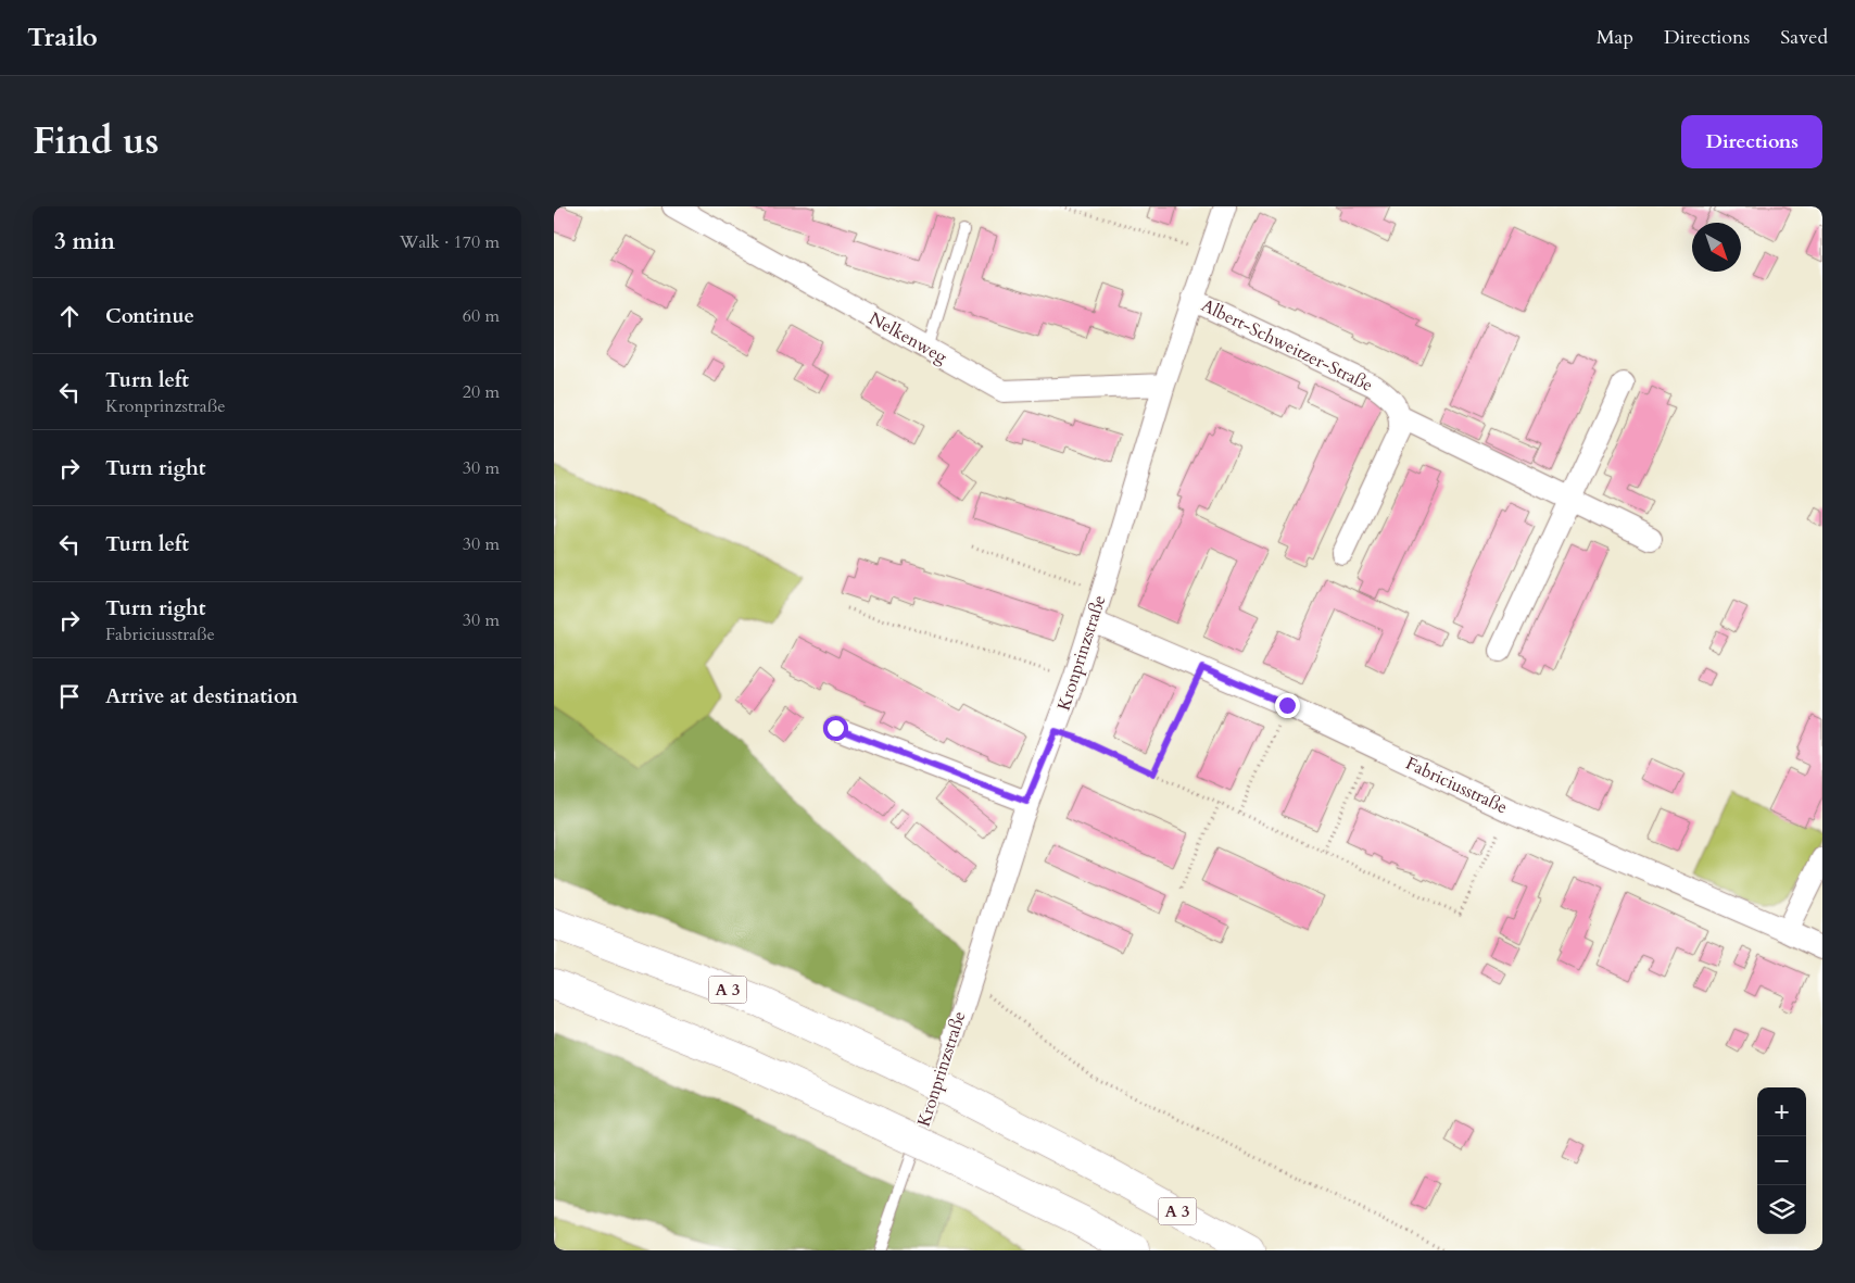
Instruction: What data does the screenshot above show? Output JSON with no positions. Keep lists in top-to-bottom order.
{
  "streets": {
    "highway": ["A 3"],
    "street": [
      "Nelkenweg",
      "Albert-Schweitzer-Straße",
      "Kronprinzstraße",
      "Fabriciusstraße"
    ]
  },
  "crossings": [
    ["Nelkenweg", "Kronprinzstraße"],
    ["Albert-Schweitzer-Straße", "Kronprinzstraße"],
    ["Kronprinzstraße", "Fabriciusstraße"]
  ],
  "north": "bottom right",
  "page": {
    "header": "Trailo",
    "nav": ["Map", "Directions", "Saved"],
    "title": "Find us",
    "buttons": "Directions",
    "heading": ["3 min", "Walk · 170 m"],
    "list": [
      ["Continue", "60 m"],
      ["Turn left", "Kronprinzstraße", "20 m"],
      ["Turn right", "30 m"],
      ["Turn left", "30 m"],
      ["Turn right", "Fabriciusstraße", "30 m"],
      "Arrive at destination"
    ],
    "map_buttons": ["+", "−"]
  }
}
